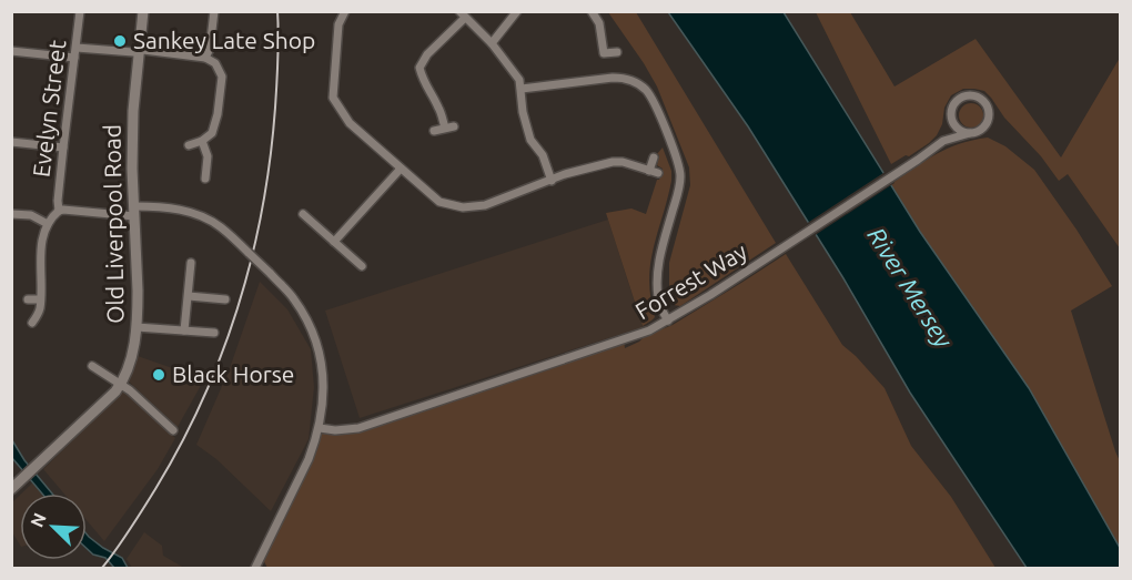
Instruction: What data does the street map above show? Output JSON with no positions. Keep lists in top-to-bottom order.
{
  "streets": {
    "street": ["Evelyn Street", "Old Liverpool Road", "Forrest Way"]
  },
  "water": ["River Mersey"],
  "places": ["Sankey Late Shop", "Black Horse"],
  "north": "top left"
}
